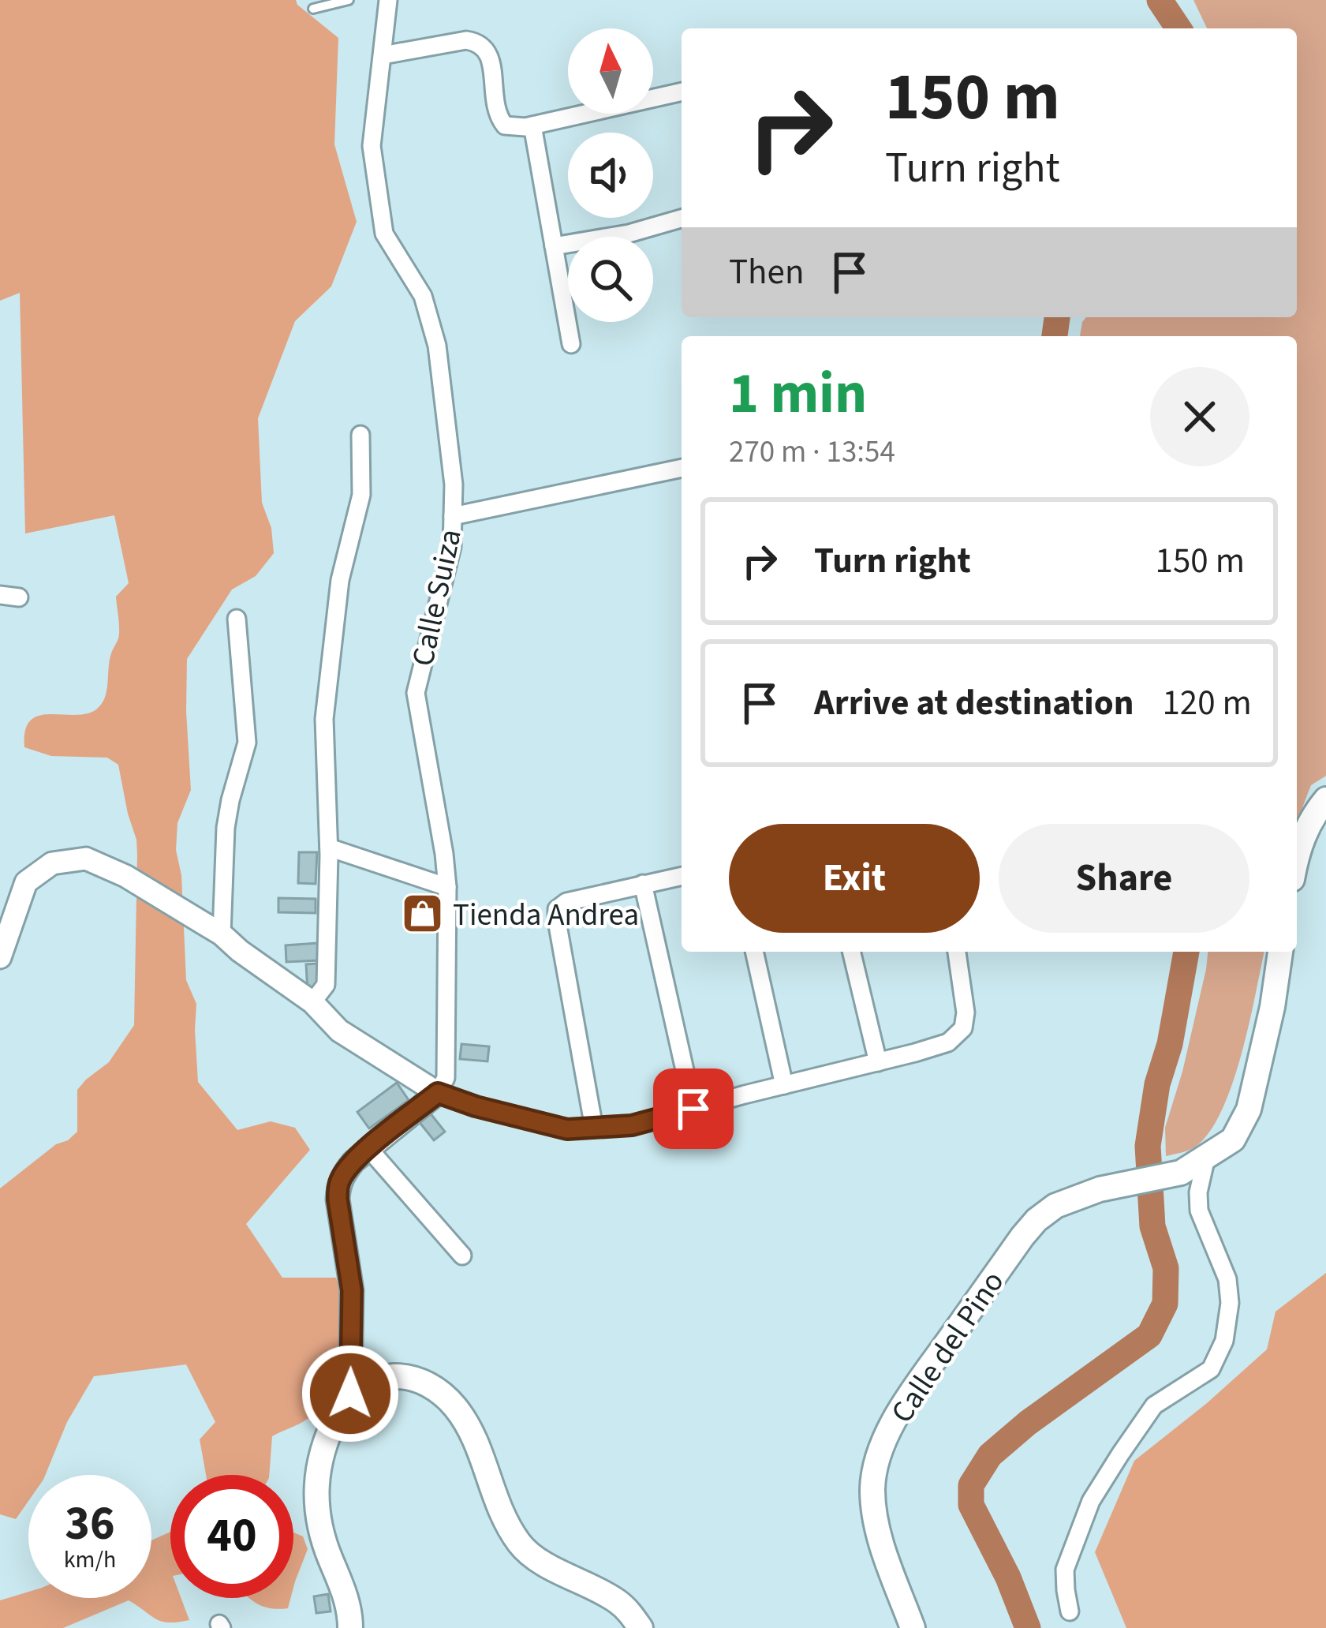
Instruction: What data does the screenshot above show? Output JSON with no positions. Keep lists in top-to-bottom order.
{
  "streets": {
    "main road": ["Calle del Pino"],
    "street": ["Calle Suiza"]
  },
  "places": {
    "shop": ["Tienda Andrea"]
  },
  "north": "top",
  "page": {
    "turn": ["150 m", "Turn right"],
    "then": "Then",
    "heading": ["1 min", "270 m · 13:54"],
    "list": [
      {
        "name": "Turn right",
        "value": "150 m"
      },
      {
        "name": "Arrive at destination",
        "value": "120 m"
      }
    ],
    "buttons": ["Exit", "Share"],
    "speed": "36 km/h",
    "limit": "40"
  }
}
